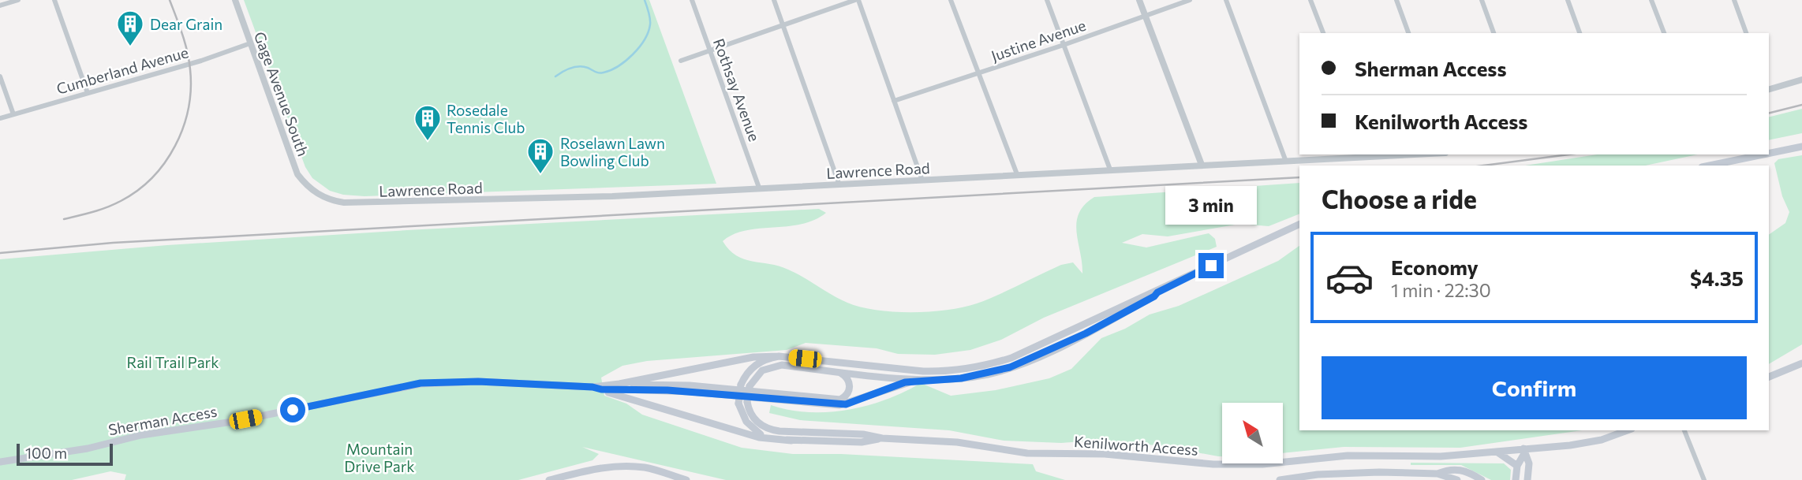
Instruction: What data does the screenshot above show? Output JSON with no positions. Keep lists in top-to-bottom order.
{
  "streets": {
    "main road": ["Sherman Access", "Kenilworth Access"],
    "street": [
      "Justine Avenue",
      "Cumberland Avenue",
      "Rothsay Avenue",
      "Gage Avenue South",
      "Lawrence Road"
    ]
  },
  "crossings": [
    ["Cumberland Avenue", "Gage Avenue South"],
    ["Rothsay Avenue", "Lawrence Road"],
    ["Gage Avenue South", "Lawrence Road"]
  ],
  "parks": ["Rail Trail Park", "Mountain Drive Park"],
  "places": {
    "building": ["Dear Grain", "Rosedale Tennis Club", "Roselawn Lawn Bowling Club"]
  },
  "scale_bar": "100 m",
  "north": "top left",
  "page": {
    "banner": ["Sherman Access", "Kenilworth Access"],
    "heading": "Choose a ride",
    "bubble": "3 min",
    "list": [
      {
        "name": "Economy",
        "note": "1 min · 22:30",
        "value": "$4.35"
      }
    ],
    "buttons": "Confirm",
    "scale": "100 m"
  }
}
